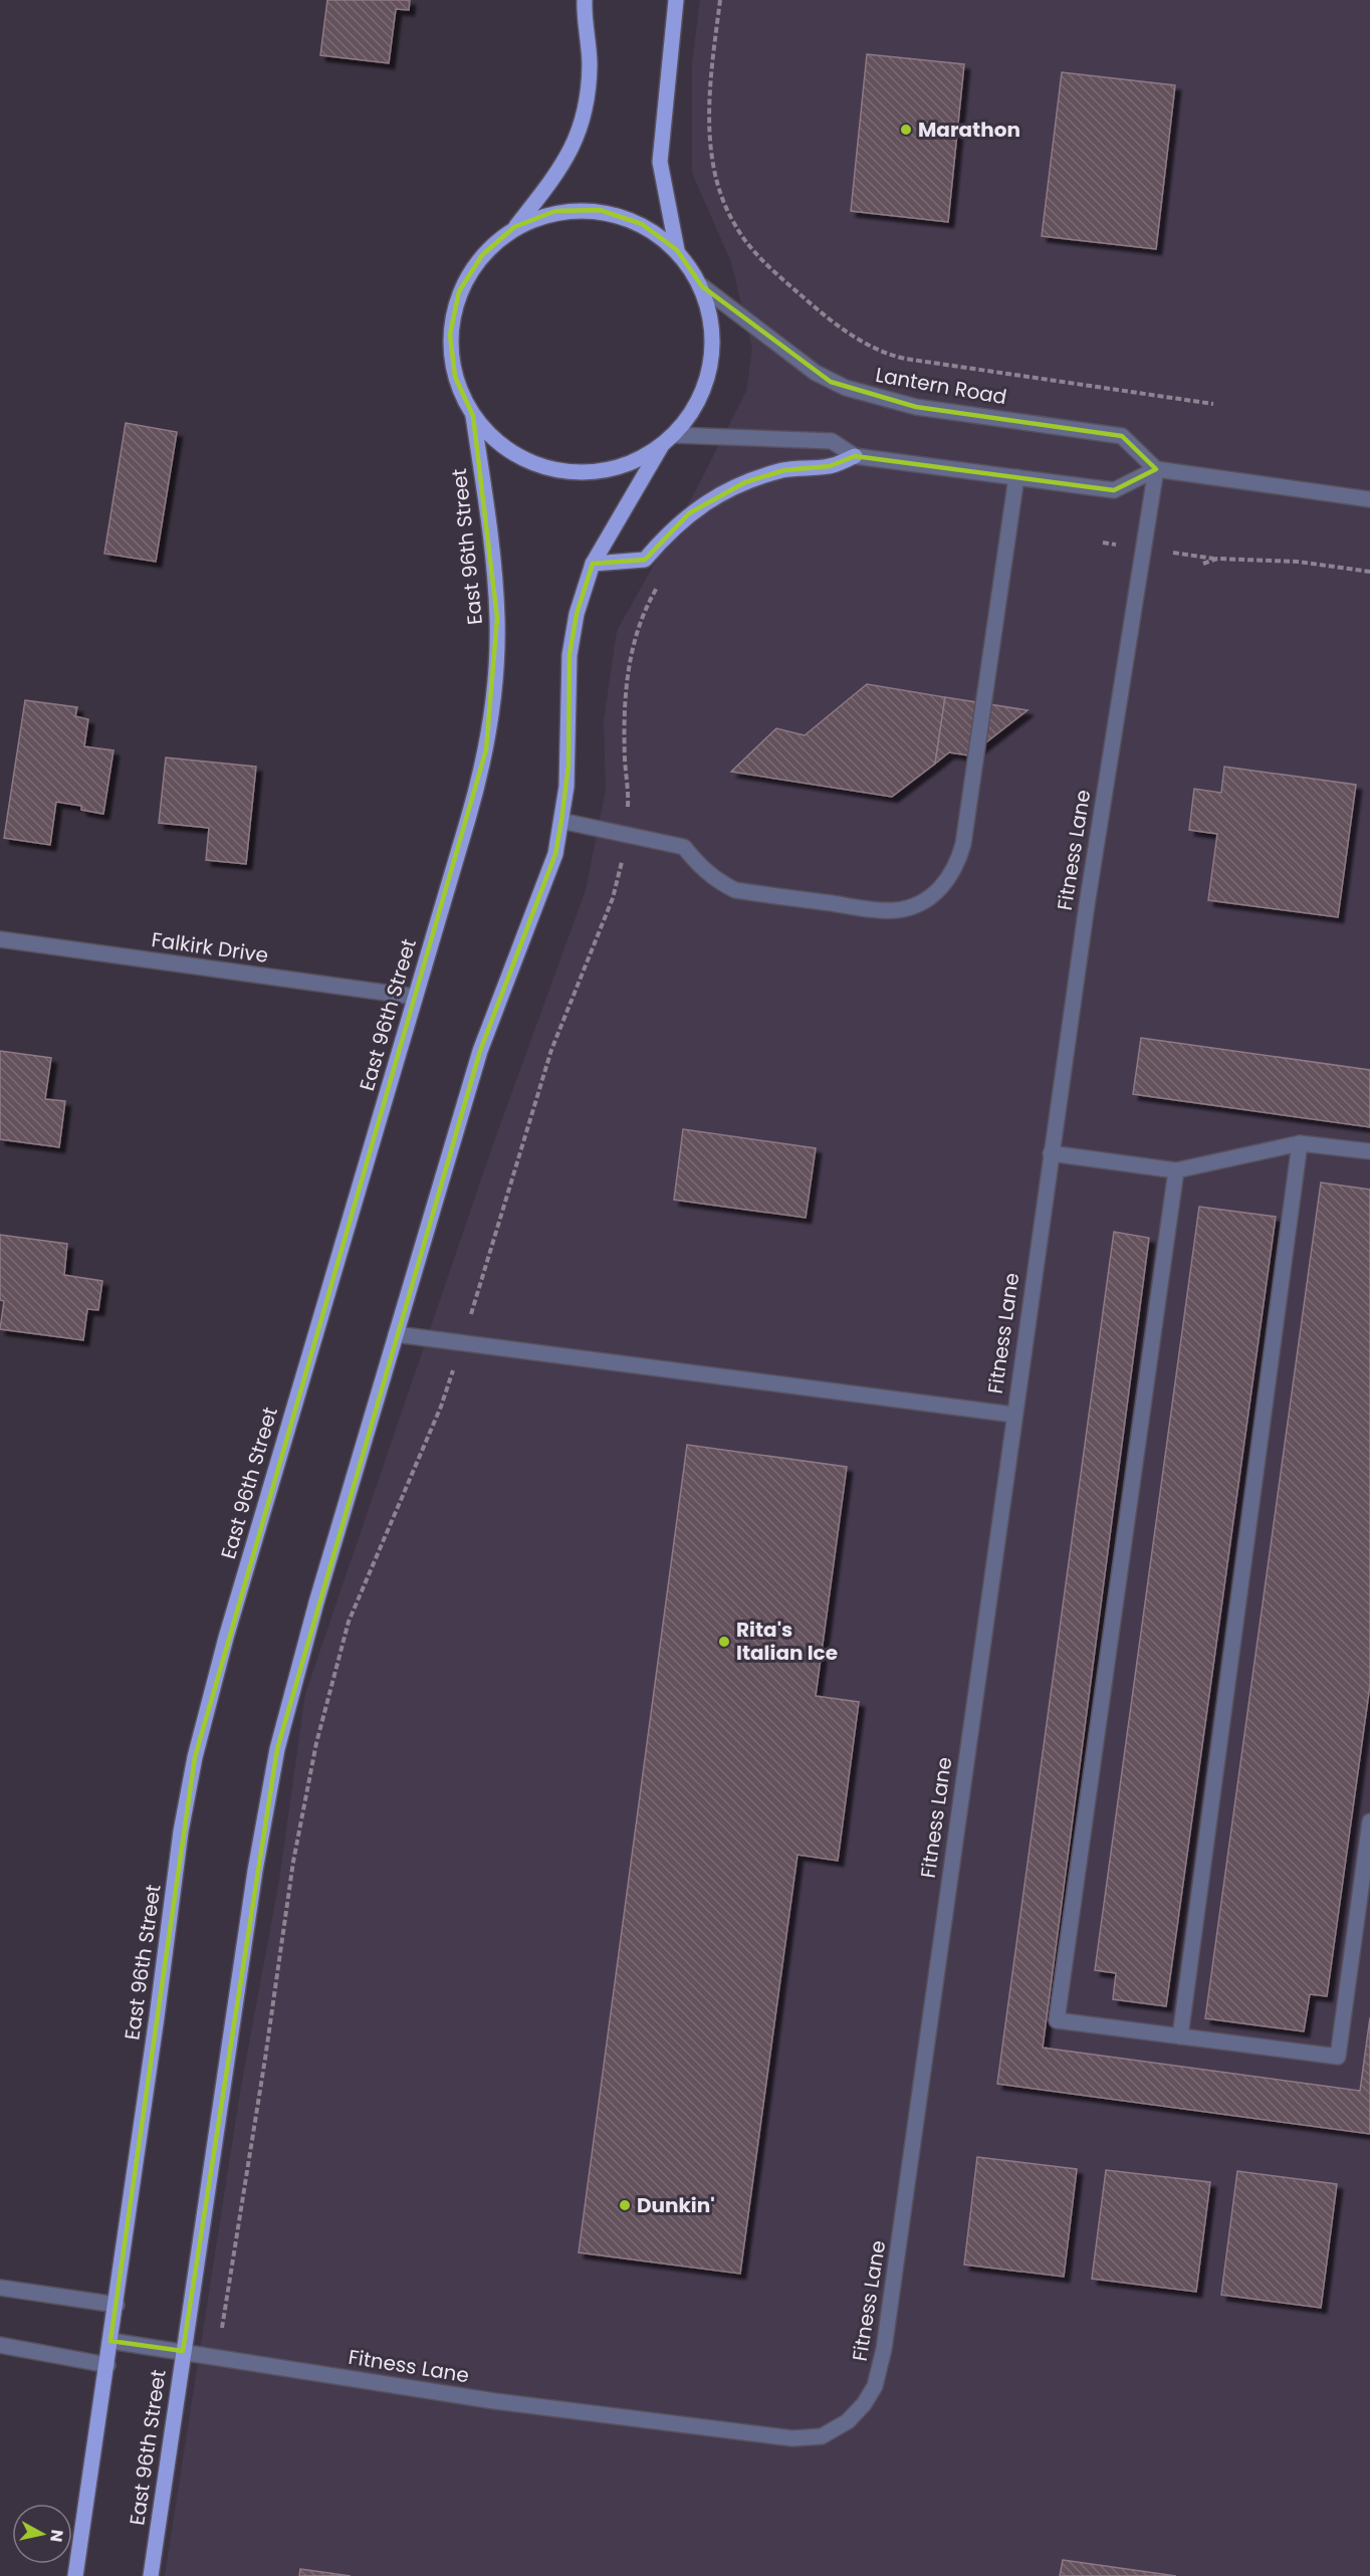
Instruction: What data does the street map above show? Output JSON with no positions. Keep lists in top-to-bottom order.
{
  "streets": {
    "main road": ["East 96th Street"],
    "street": ["Lantern Road", "Fitness Lane", "Falkirk Drive"]
  },
  "crossings": [
    ["Lantern Road", "East 96th Street"],
    ["Lantern Road", "Fitness Lane"],
    ["East 96th Street", "Fitness Lane"],
    ["East 96th Street", "Falkirk Drive"]
  ],
  "places": ["Marathon", "Rita's Italian Ice", "Dunkin'"],
  "north": "right"
}
